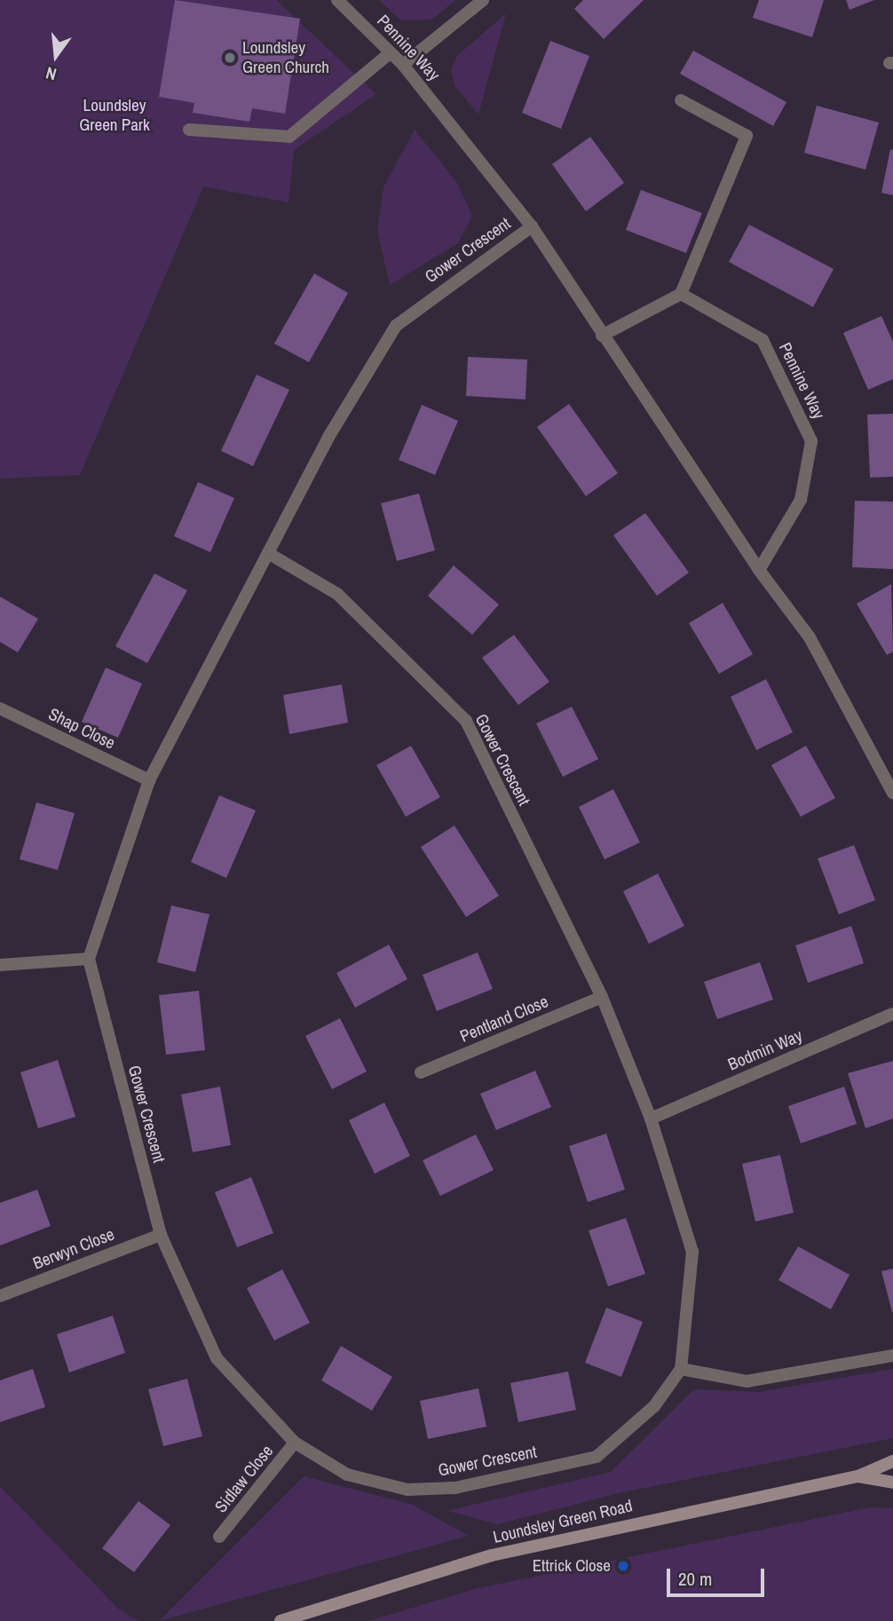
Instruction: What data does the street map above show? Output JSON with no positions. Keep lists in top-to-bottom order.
{
  "streets": {
    "main road": ["Loundsley Green Road"],
    "street": [
      "Pennine Way",
      "Gower Crescent",
      "Shap Close",
      "Pentland Close",
      "Bodmin Way",
      "Berwyn Close",
      "Sidlaw Close"
    ]
  },
  "crossings": [
    ["Pennine Way", "Gower Crescent"],
    ["Gower Crescent", "Shap Close"],
    ["Gower Crescent", "Pentland Close"],
    ["Gower Crescent", "Bodmin Way"],
    ["Gower Crescent", "Berwyn Close"],
    ["Gower Crescent", "Sidlaw Close"]
  ],
  "parks": ["Loundsley Green Park"],
  "places": ["Loundsley Green Church", "Ettrick Close"],
  "scale_bar": "20 m",
  "north": "bottom"
}
